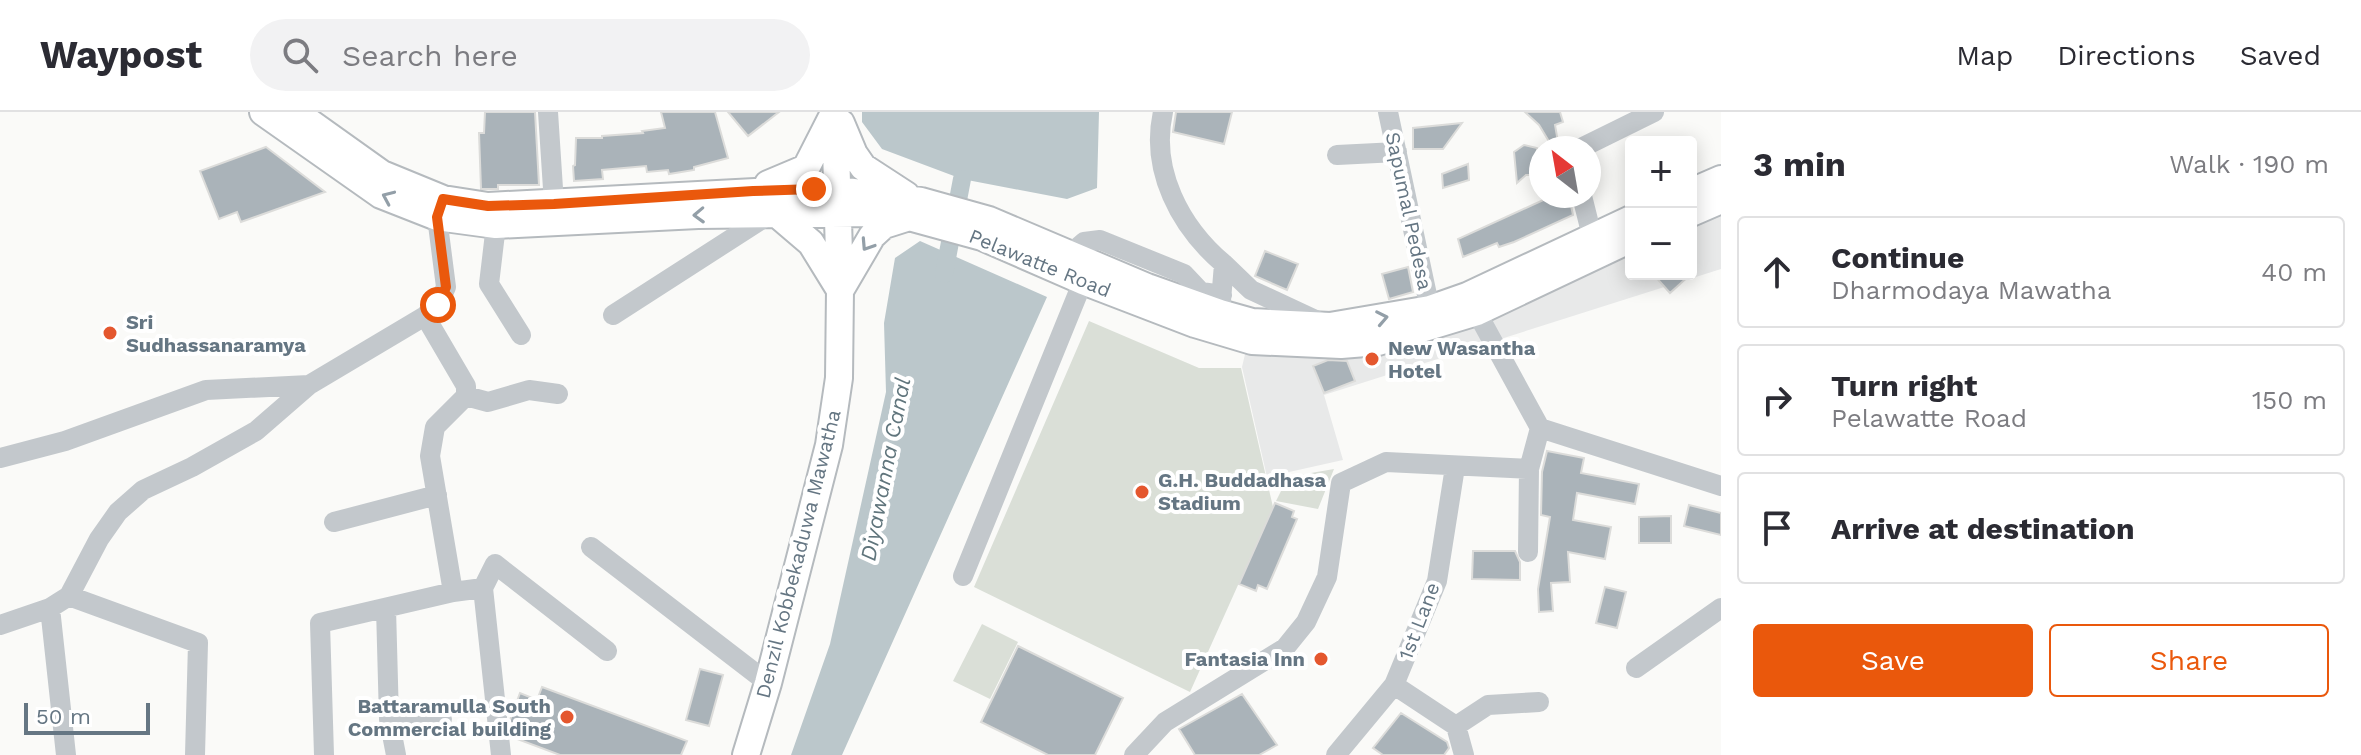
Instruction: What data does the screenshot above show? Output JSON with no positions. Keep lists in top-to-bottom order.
{
  "streets": {
    "main road": ["Pelawatte Road", "Denzil Kobbekaduwa Mawatha"],
    "street": ["Sapumal Pedesa", "1st Lane"]
  },
  "crossings": [
    ["Sapumal Pedesa", "Pelawatte Road"],
    ["Pelawatte Road", "Denzil Kobbekaduwa Mawatha"]
  ],
  "water": ["Diyawanna Canal"],
  "places": [
    "Sri Sudhassanaramya",
    "New Wasantha Hotel",
    "G.H. Buddadhasa Stadium",
    "Fantasia Inn",
    "Battaramulla South Commercial building"
  ],
  "scale_bar": "50 m",
  "north": "top left",
  "page": {
    "header": "Waypost",
    "search": "Search here",
    "nav": ["Map", "Directions", "Saved"],
    "heading": ["3 min", "Walk · 190 m"],
    "map_buttons": ["+", "−"],
    "list": [
      ["Continue", "Dharmodaya Mawatha", "40 m"],
      ["Turn right", "Pelawatte Road", "150 m"],
      "Arrive at destination"
    ],
    "buttons": ["Save", "Share"],
    "scale": "50 m"
  }
}
